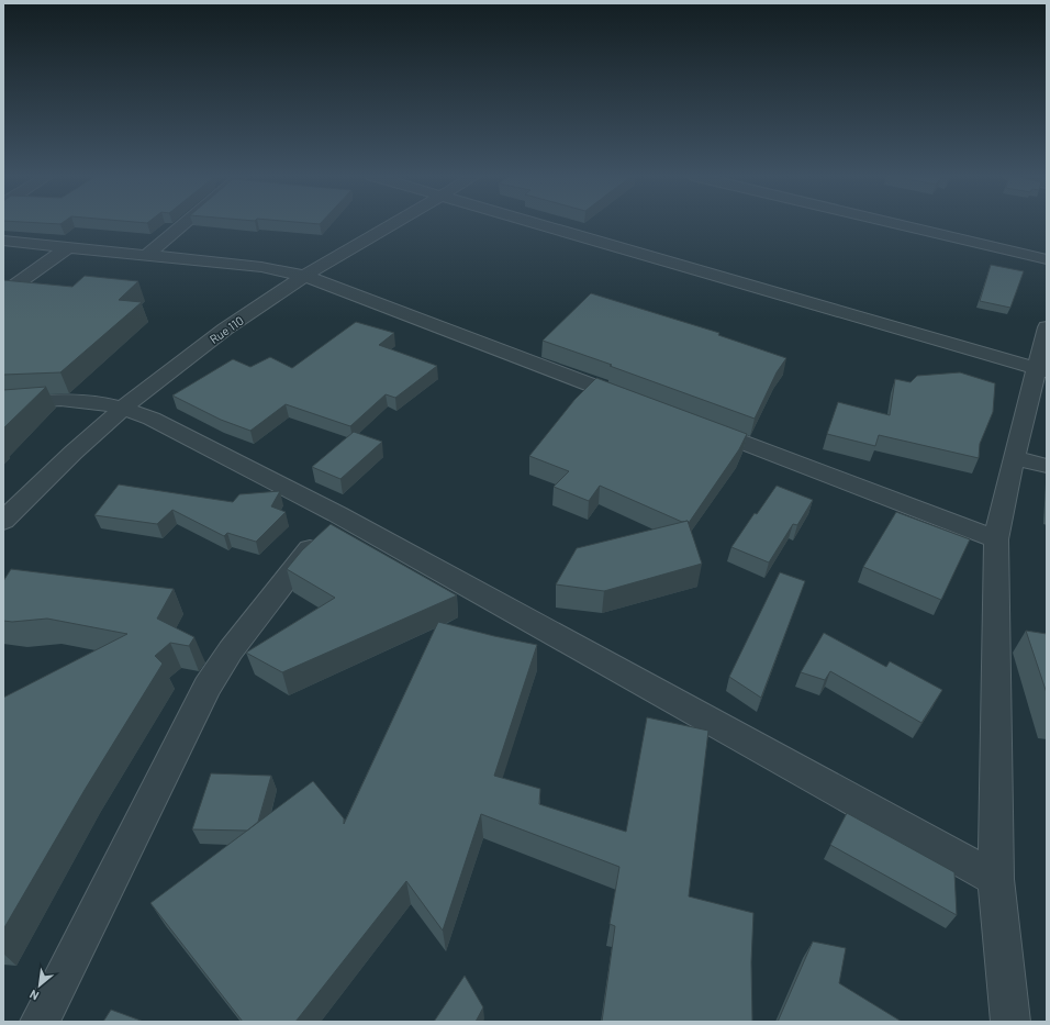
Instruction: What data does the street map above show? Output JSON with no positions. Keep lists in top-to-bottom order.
{
  "streets": {
    "street": ["Rue 110"]
  },
  "north": "bottom left"
}
